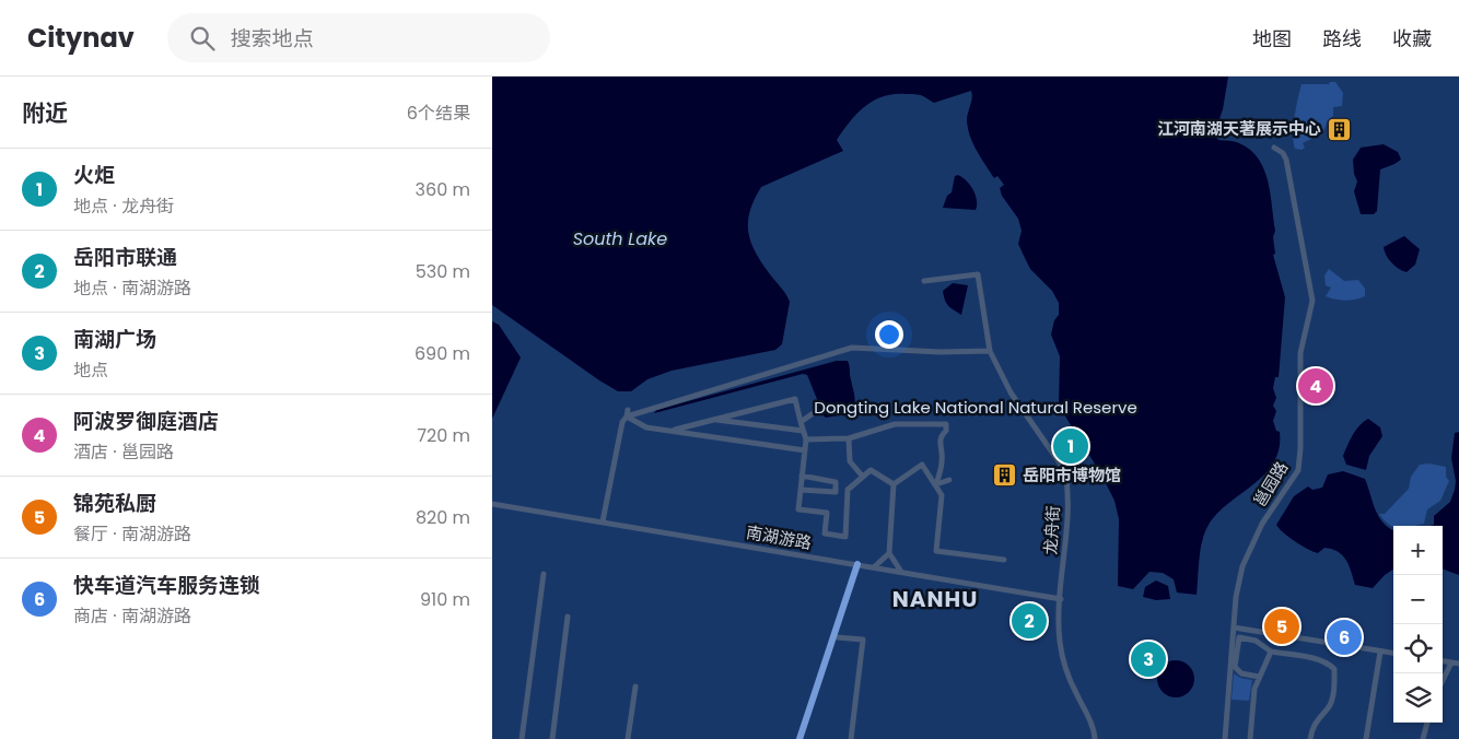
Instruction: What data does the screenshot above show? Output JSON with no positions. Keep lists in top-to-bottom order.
{
  "streets": {
    "street": ["邕园路", "龙舟街", "南湖游路"]
  },
  "crossings": [
    ["龙舟街", "南湖游路"]
  ],
  "districts": ["NANHU"],
  "water": ["South Lake"],
  "parks": ["Dongting Lake National Natural Reserve"],
  "places": {
    "building": ["江河南湖天著展示中心", "岳阳市博物馆"]
  },
  "page": {
    "header": "Citynav",
    "search": "搜索地点",
    "nav": ["地图", "路线", "收藏"],
    "heading": ["附近", "6个结果"],
    "list": [
      {
        "mark": "1",
        "name": "火炬",
        "note": "地点 · 龙舟街",
        "value": "360 m"
      },
      {
        "mark": "2",
        "name": "岳阳市联通",
        "note": "地点 · 南湖游路",
        "value": "530 m"
      },
      {
        "mark": "3",
        "name": "南湖广场",
        "note": "地点",
        "value": "690 m"
      },
      {
        "mark": "4",
        "name": "阿波罗御庭酒店",
        "note": "酒店 · 邕园路",
        "value": "720 m"
      },
      {
        "mark": "5",
        "name": "锦苑私厨",
        "note": "餐厅 · 南湖游路",
        "value": "820 m"
      },
      {
        "mark": "6",
        "name": "快车道汽车服务连锁",
        "note": "商店 · 南湖游路",
        "value": "910 m"
      }
    ],
    "pins": [
      "4",
      "1",
      "2",
      "5",
      "6",
      "3"
    ],
    "map_buttons": ["+", "−"]
  }
}
